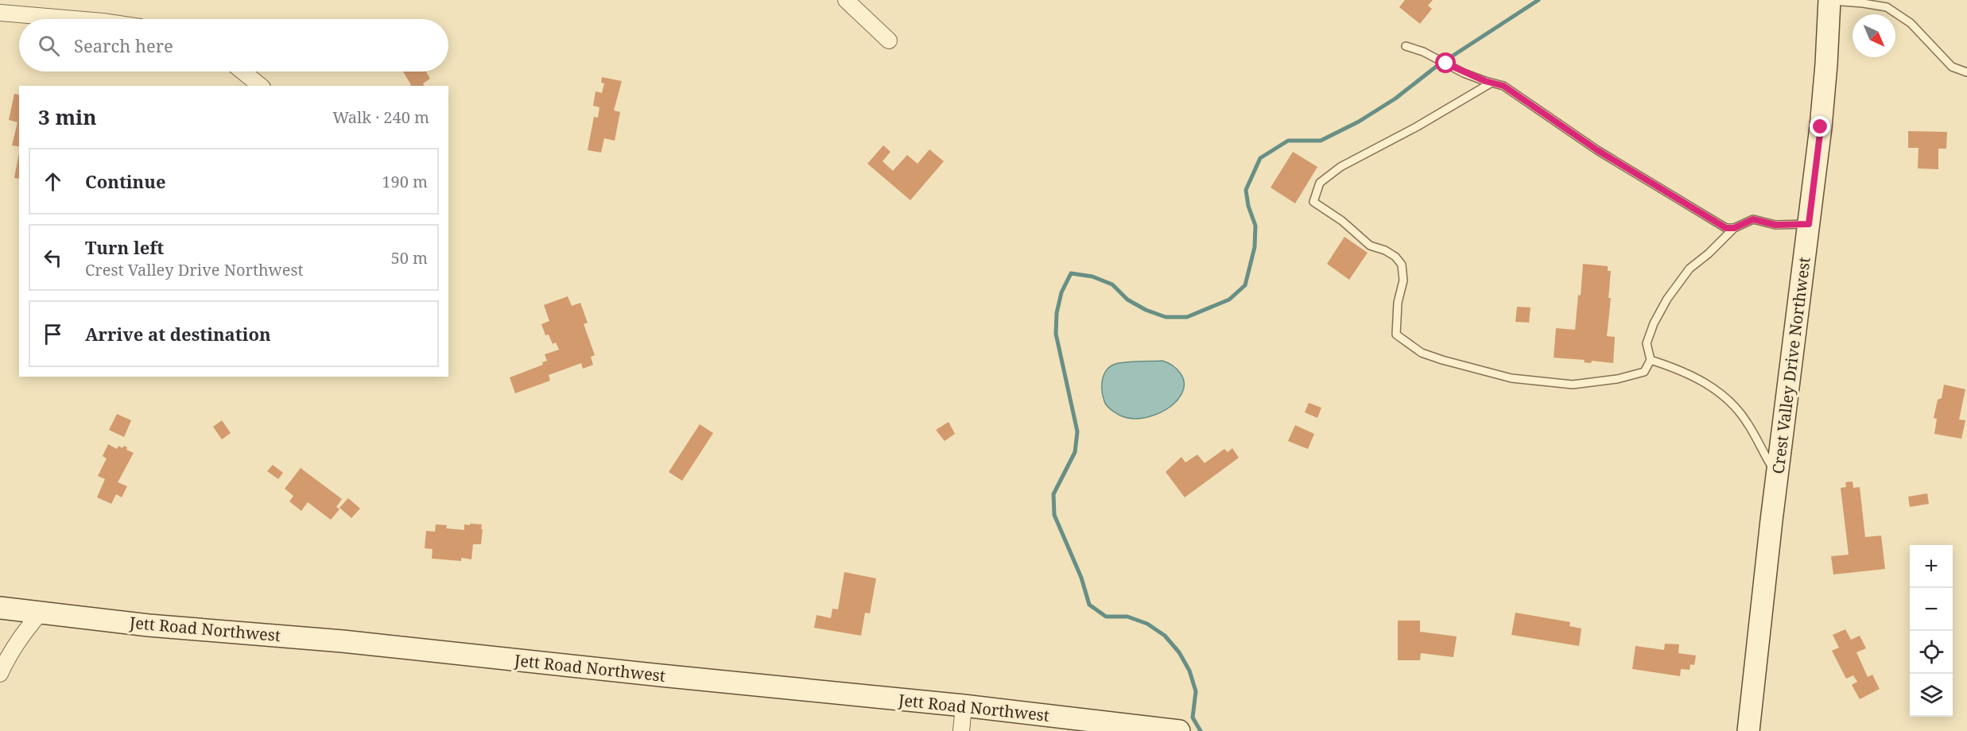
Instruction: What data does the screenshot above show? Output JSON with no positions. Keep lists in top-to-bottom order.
{
  "streets": {
    "street": ["Crest Valley Drive Northwest", "Jett Road Northwest"]
  },
  "north": "bottom right",
  "page": {
    "search": "Search here",
    "heading": ["3 min", "Walk · 240 m"],
    "list": [
      ["Continue", "190 m"],
      ["Turn left", "Crest Valley Drive Northwest", "50 m"],
      "Arrive at destination"
    ],
    "map_buttons": ["+", "−"]
  }
}
